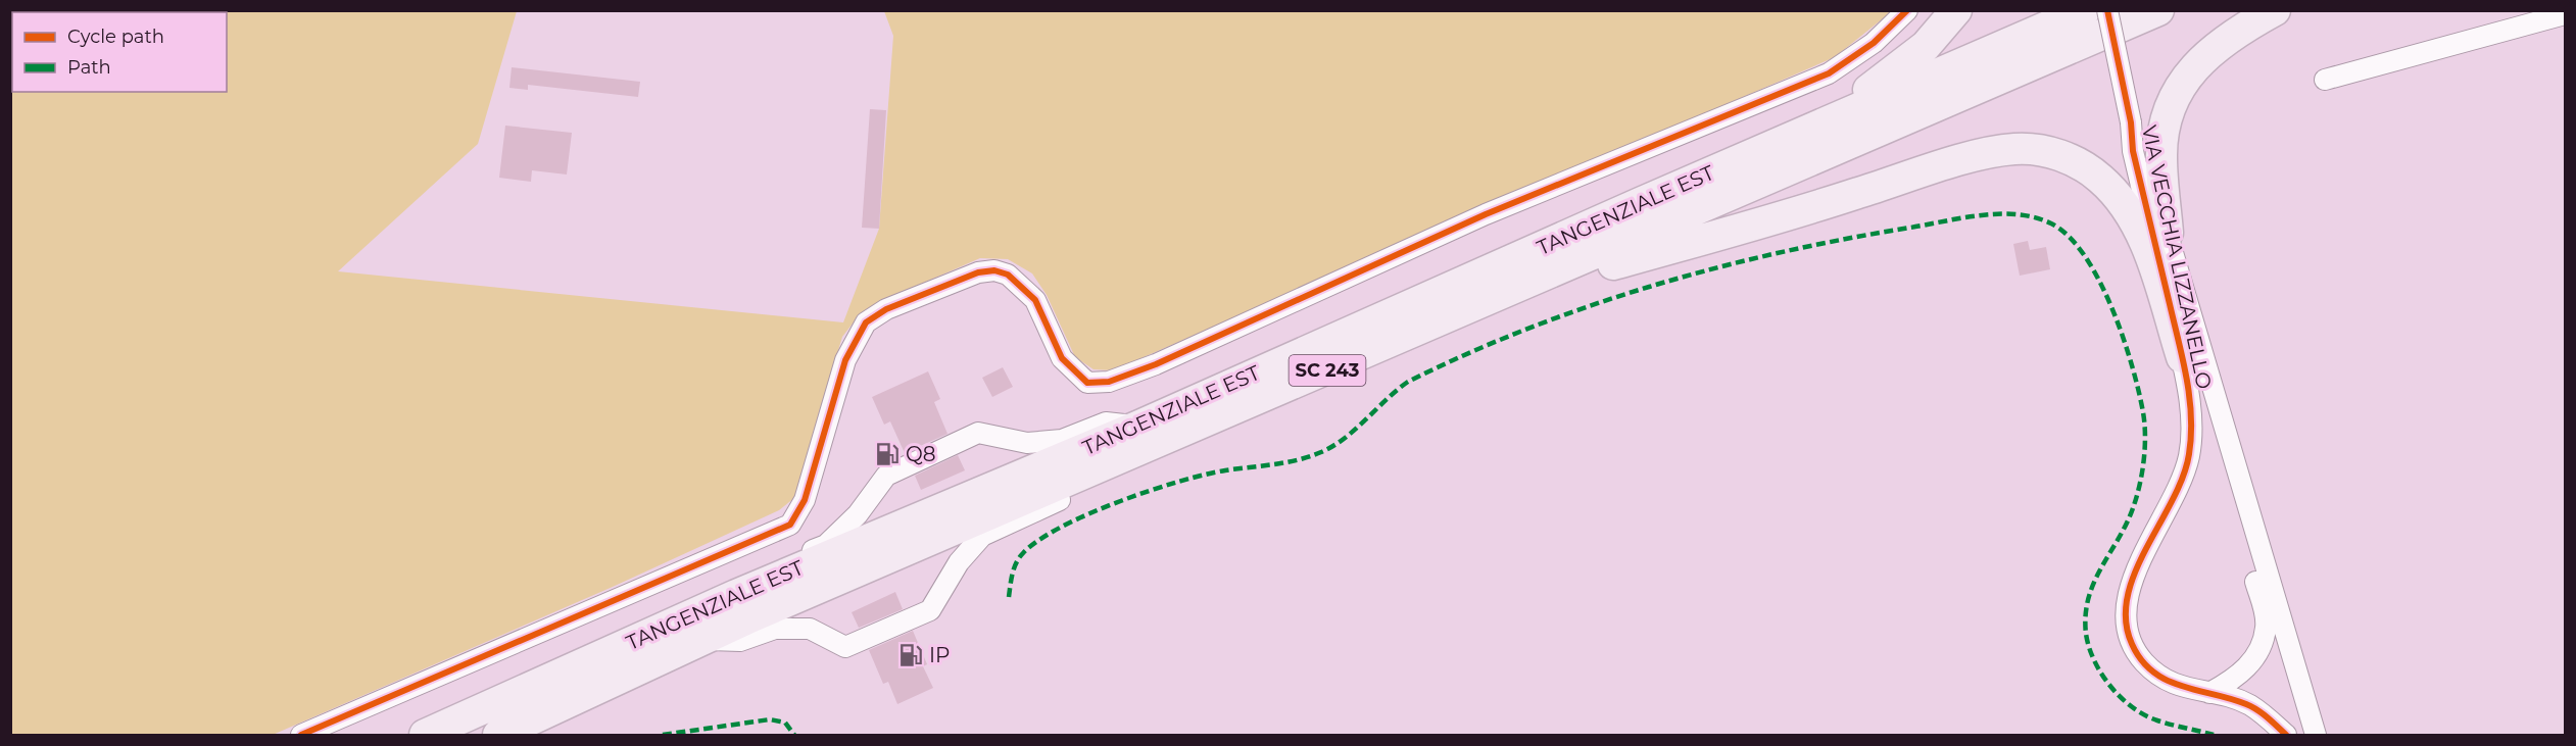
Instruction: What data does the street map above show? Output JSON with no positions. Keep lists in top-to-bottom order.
{
  "streets": {
    "highway": ["TANGENZIALE EST", "SC 243"],
    "street": ["VIA VECCHIA LIZZANELLO"]
  },
  "places": {
    "fuel station": ["Q8", "IP"]
  },
  "legend": ["Cycle path", "Path"]
}
